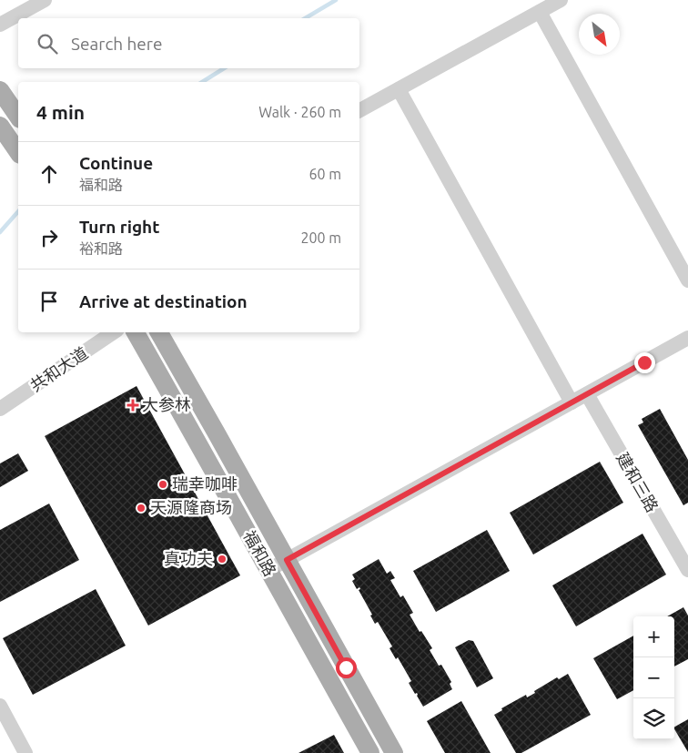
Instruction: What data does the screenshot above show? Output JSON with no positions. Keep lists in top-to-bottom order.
{
  "streets": {
    "main road": ["福和路"],
    "street": ["共和大道", "建和三路"]
  },
  "places": {
    "health": ["大参林"],
    "other": ["瑞幸咖啡", "天源隆商场", "真功夫"]
  },
  "north": "bottom right",
  "page": {
    "search": "Search here",
    "heading": ["4 min", "Walk · 260 m"],
    "list": [
      ["Continue", "福和路", "60 m"],
      ["Turn right", "裕和路", "200 m"],
      "Arrive at destination"
    ],
    "map_buttons": ["+", "−"]
  }
}
